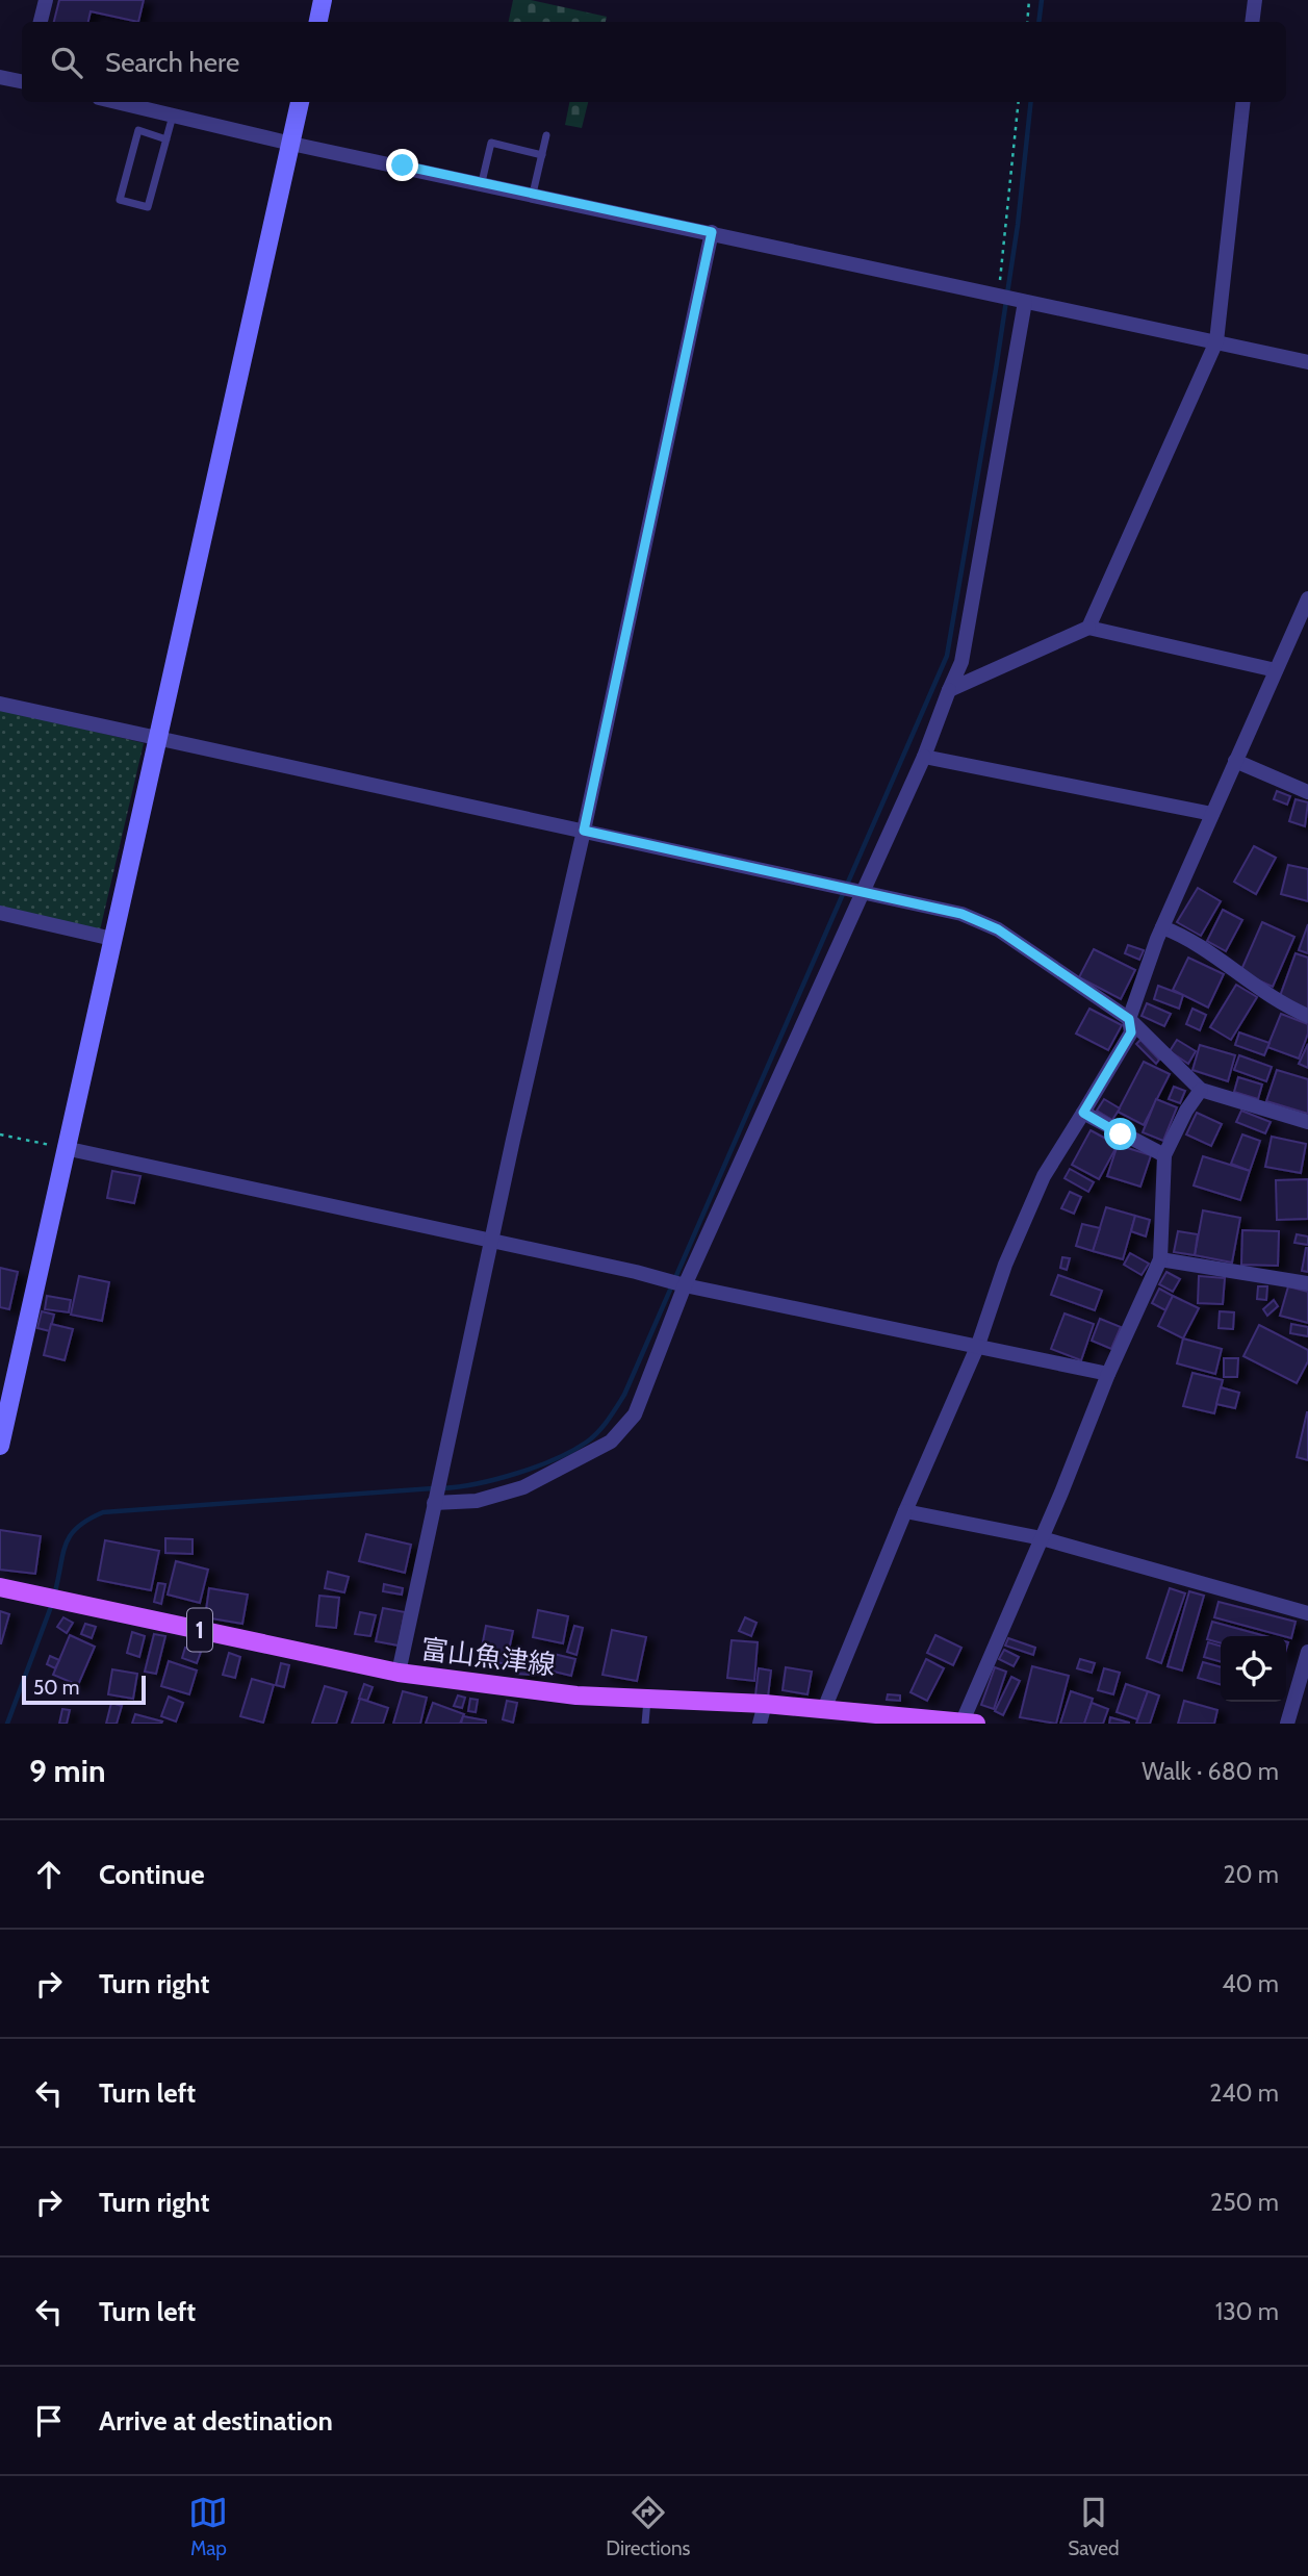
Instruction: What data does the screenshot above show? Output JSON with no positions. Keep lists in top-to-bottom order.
{
  "streets": {
    "main road": ["1", "富山魚津線"]
  },
  "scale_bar": "50 m",
  "page": {
    "search": "Search here",
    "scale": "50 m",
    "heading": ["9 min", "Walk · 680 m"],
    "list": [
      ["Continue", "20 m"],
      ["Turn right", "40 m"],
      ["Turn left", "240 m"],
      ["Turn right", "250 m"],
      ["Turn left", "130 m"],
      "Arrive at destination"
    ],
    "nav": ["Map", "Directions", "Saved"]
  }
}
